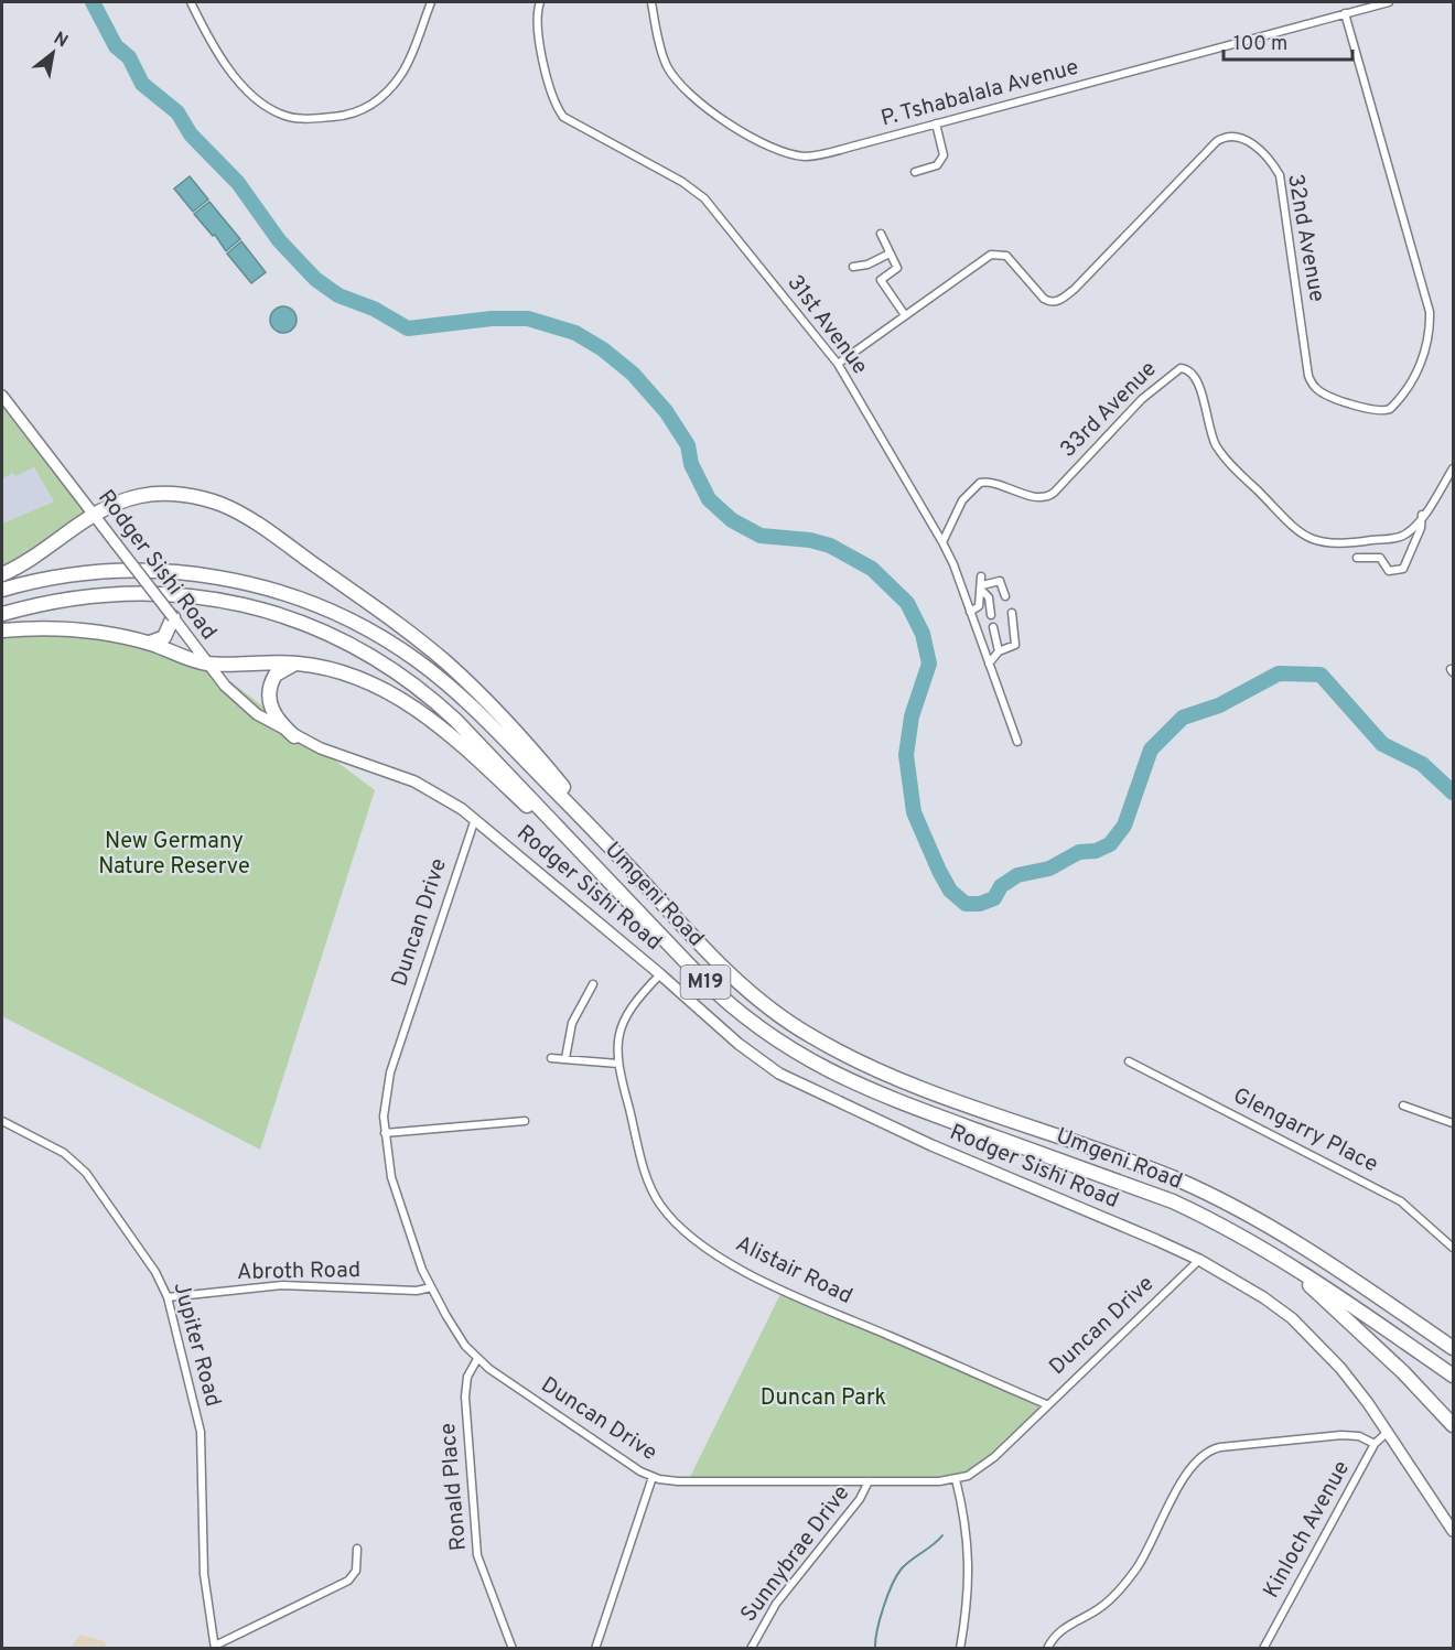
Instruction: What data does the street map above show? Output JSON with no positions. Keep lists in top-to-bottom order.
{
  "streets": {
    "highway": ["Umgeni Road", "M19"],
    "street": [
      "P. Tshabalala Avenue",
      "32nd Avenue",
      "31st Avenue",
      "33rd Avenue",
      "Rodger Sishi Road",
      "Duncan Drive",
      "Glengarry Place",
      "Alistair Road",
      "Abroth Road",
      "Jupiter Road",
      "Ronald Place",
      "Kinloch Avenue",
      "Sunnybrae Drive"
    ]
  },
  "crossings": [
    ["P. Tshabalala Avenue", "32nd Avenue"],
    ["32nd Avenue", "31st Avenue"],
    ["31st Avenue", "33rd Avenue"],
    ["Rodger Sishi Road", "Duncan Drive"],
    ["Rodger Sishi Road", "Alistair Road"],
    ["Rodger Sishi Road", "Kinloch Avenue"],
    ["Duncan Drive", "Alistair Road"],
    ["Duncan Drive", "Abroth Road"],
    ["Duncan Drive", "Ronald Place"],
    ["Duncan Drive", "Sunnybrae Drive"],
    ["Abroth Road", "Jupiter Road"]
  ],
  "parks": ["New Germany Nature Reserve", "Duncan Park"],
  "scale_bar": "100 m",
  "north": "top right"
}
